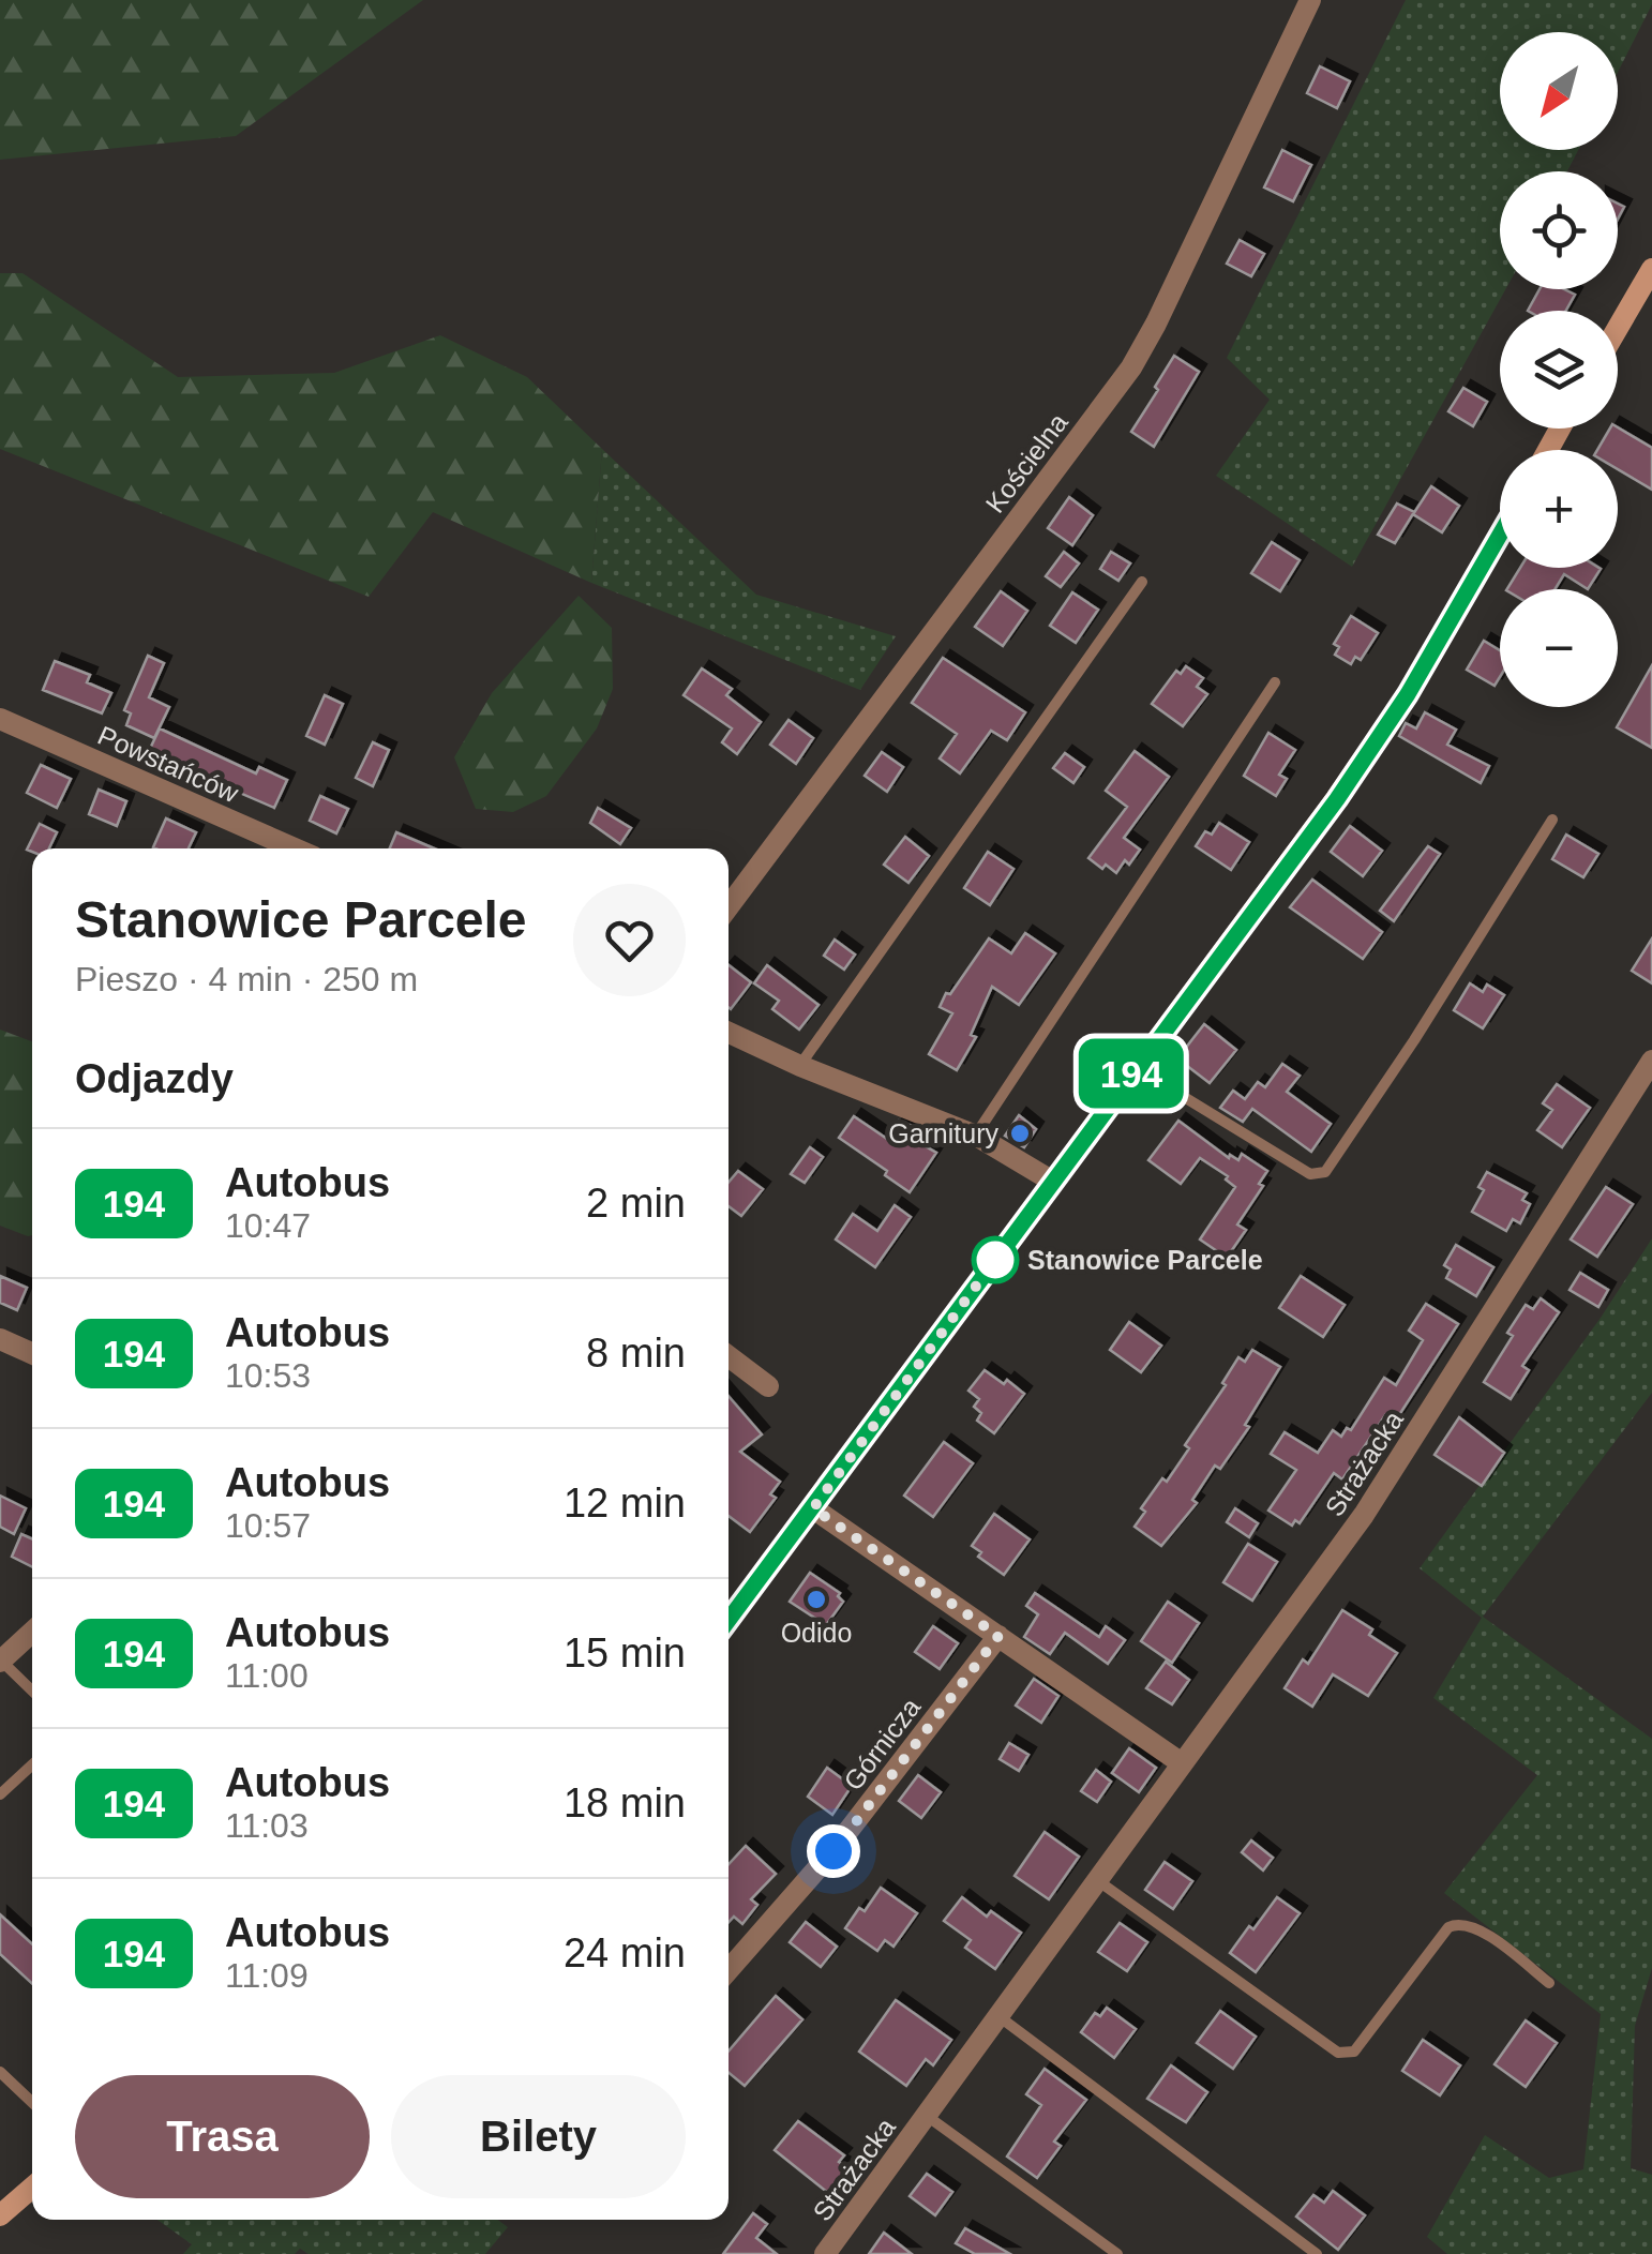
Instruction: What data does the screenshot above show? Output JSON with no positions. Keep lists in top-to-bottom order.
{
  "streets": {
    "street": [
      "Kościelna",
      "Powstańców",
      "Strażacka",
      "Górnicza"
    ]
  },
  "places": ["Garnitury", "Stanowice Parcele", "Odido"],
  "lines": ["bus line 194"],
  "north": "bottom left",
  "page": {
    "on_map": "194",
    "map_buttons": ["+", "−"],
    "heading": [
      ["Stanowice Parcele", "Pieszo · 4 min · 250 m"],
      "Odjazdy"
    ],
    "list": [
      {
        "mark": "194",
        "name": "Autobus",
        "note": "10:47",
        "value": "2 min"
      },
      {
        "mark": "194",
        "name": "Autobus",
        "note": "10:53",
        "value": "8 min"
      },
      {
        "mark": "194",
        "name": "Autobus",
        "note": "10:57",
        "value": "12 min"
      },
      {
        "mark": "194",
        "name": "Autobus",
        "note": "11:00",
        "value": "15 min"
      },
      {
        "mark": "194",
        "name": "Autobus",
        "note": "11:03",
        "value": "18 min"
      },
      {
        "mark": "194",
        "name": "Autobus",
        "note": "11:09",
        "value": "24 min"
      }
    ],
    "buttons": ["Trasa", "Bilety"]
  }
}
